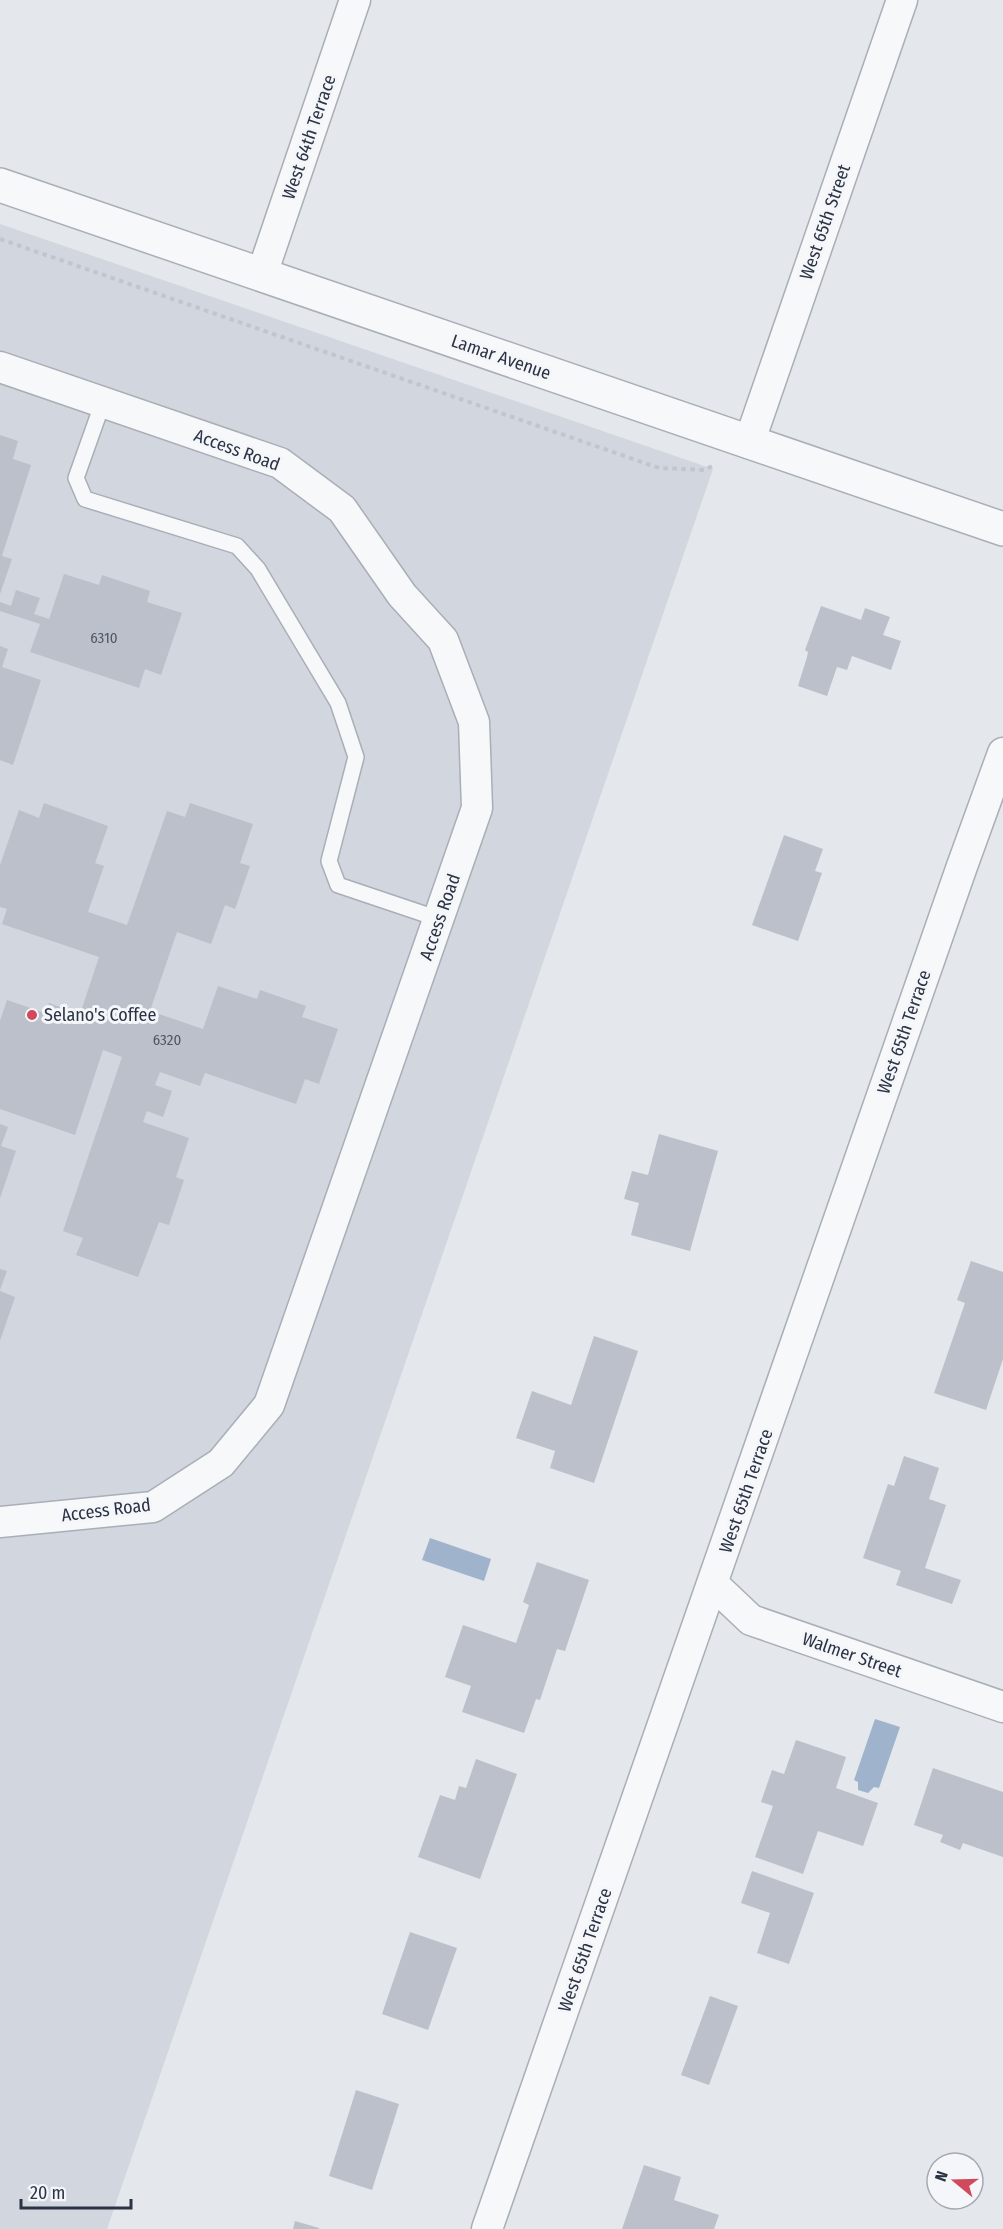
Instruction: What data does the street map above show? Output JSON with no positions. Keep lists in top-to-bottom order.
{
  "streets": {
    "street": [
      "West 64th Terrace",
      "West 65th Street",
      "Lamar Avenue",
      "Access Road",
      "West 65th Terrace",
      "Walmer Street"
    ]
  },
  "crossings": [
    ["West 64th Terrace", "Lamar Avenue"],
    ["West 65th Street", "Lamar Avenue"],
    ["West 65th Terrace", "Walmer Street"]
  ],
  "places": ["Selano's Coffee"],
  "house_numbers": ["6310", "6320"],
  "scale_bar": "20 m",
  "north": "left"
}
